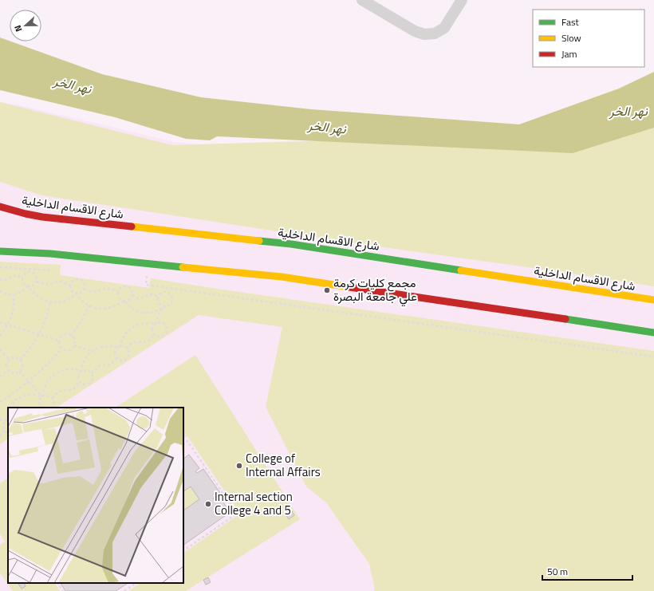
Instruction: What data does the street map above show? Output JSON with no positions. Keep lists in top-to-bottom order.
{
  "streets": {
    "street": ["شارع الاقسام الداخلية"]
  },
  "water": ["نهر الخر"],
  "places": ["مجمع كليات كرمة علي جامعة البصرة", "College of Internal Affairs", "Internal section College 4 and 5"],
  "legend": ["Fast", "Slow", "Jam"],
  "scale_bar": "50 m",
  "north": "left"
}
